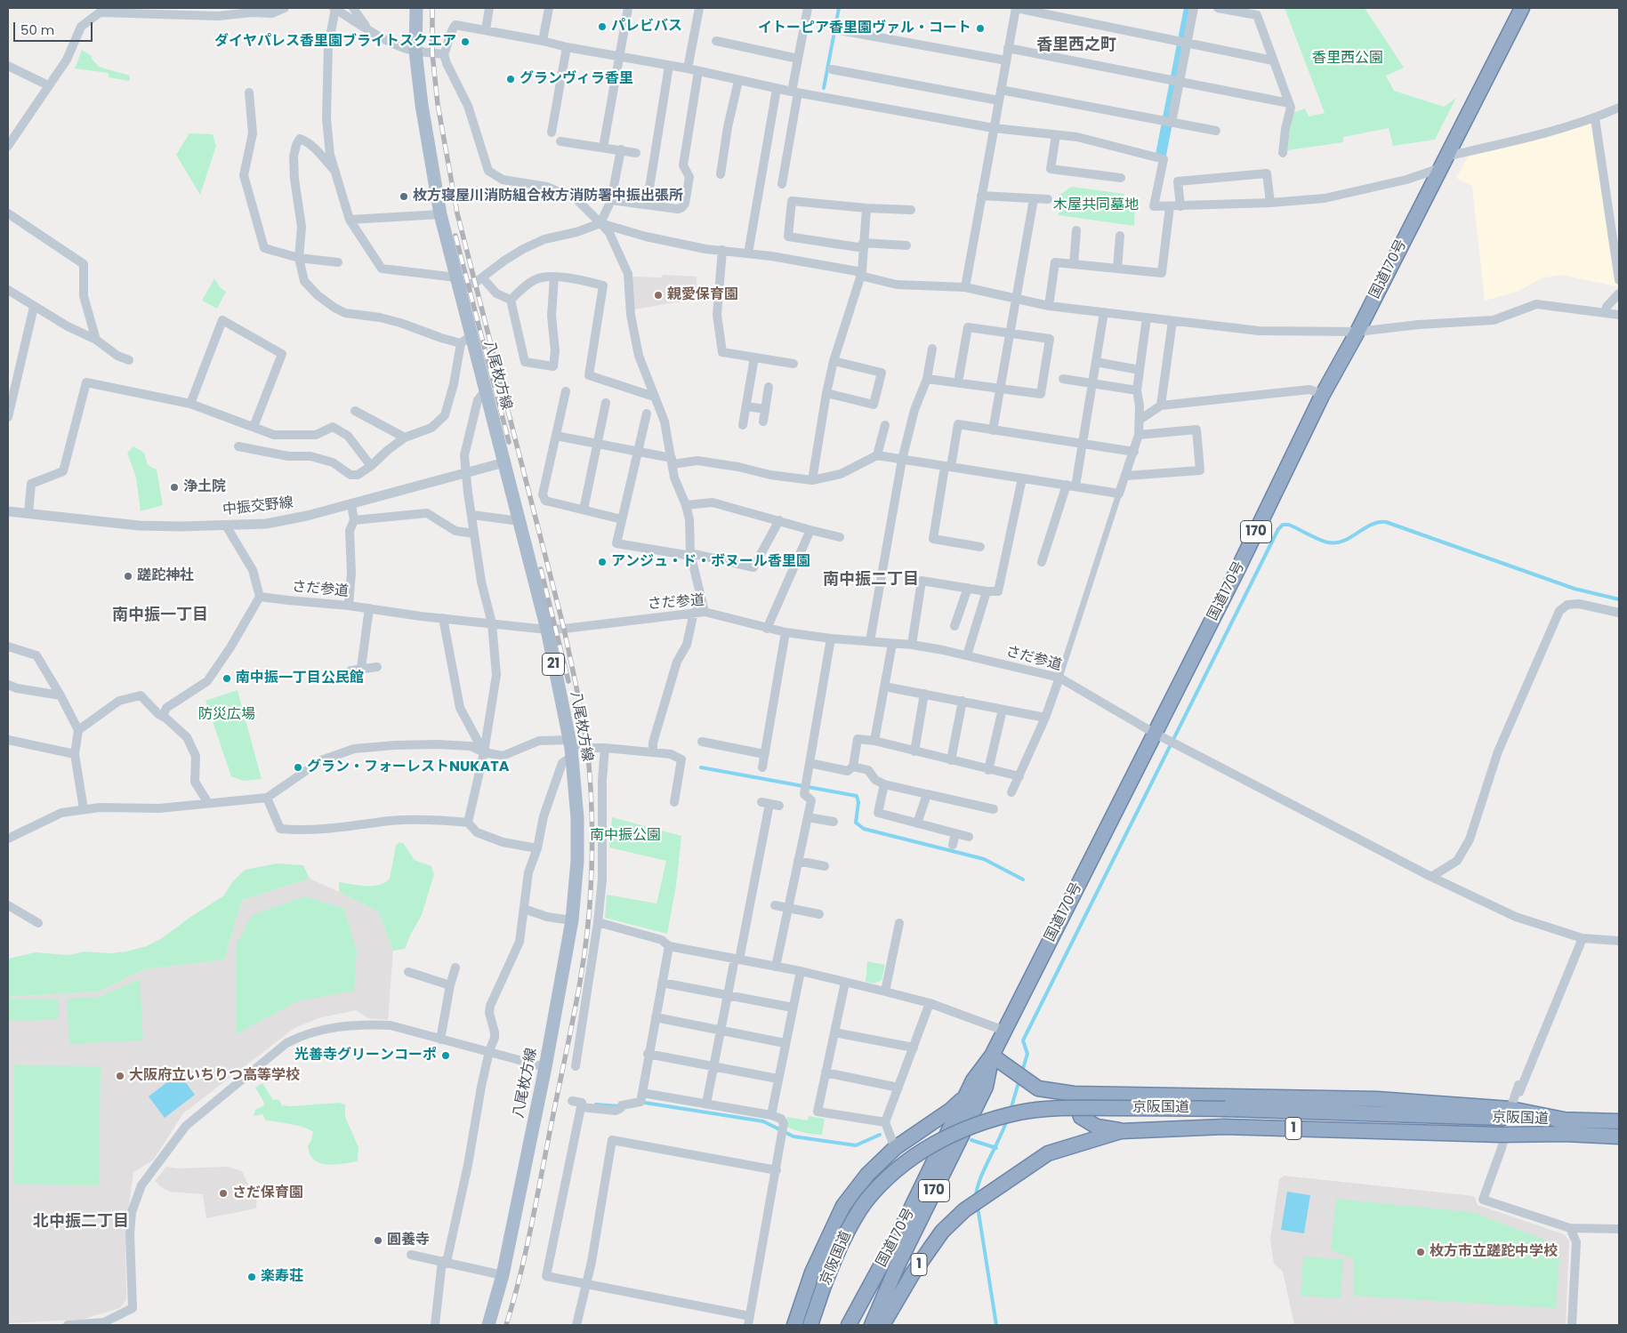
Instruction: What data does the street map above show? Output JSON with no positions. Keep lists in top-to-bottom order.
{
  "streets": {
    "highway": [
      "国道170号",
      "170",
      "京阪国道",
      "1"
    ],
    "main road": ["八尾枚方線", "21"],
    "street": ["中振交野線", "さだ参道"]
  },
  "crossings": [
    ["国道170号", "さだ参道"],
    ["八尾枚方線", "中振交野線"],
    ["八尾枚方線", "さだ参道"]
  ],
  "districts": [
    "香里西之町",
    "南中振二丁目",
    "南中振一丁目",
    "北中振二丁目"
  ],
  "parks": [
    "香里西公園",
    "木屋共同墓地",
    "防災広場",
    "南中振公園"
  ],
  "places": [
    "パレビバス",
    "イトーピア香里園ヴァル・コート",
    "ダイヤパレス香里園ブライトスクエア",
    "グランヴィラ香里",
    "枚方寝屋川消防組合枚方消防署中振出張所",
    "親愛保育園",
    "浄土院",
    "アンジュ・ド・ボヌール香里園",
    "蹉跎神社",
    "南中振一丁目公民館",
    "グラン・フォーレストNUKATA",
    "光善寺グリーンコーポ",
    "大阪府立いちりつ高等学校",
    "さだ保育園",
    "圓養寺",
    "枚方市立蹉跎中学校",
    "楽寿荘"
  ],
  "scale_bar": "50 m"
}
